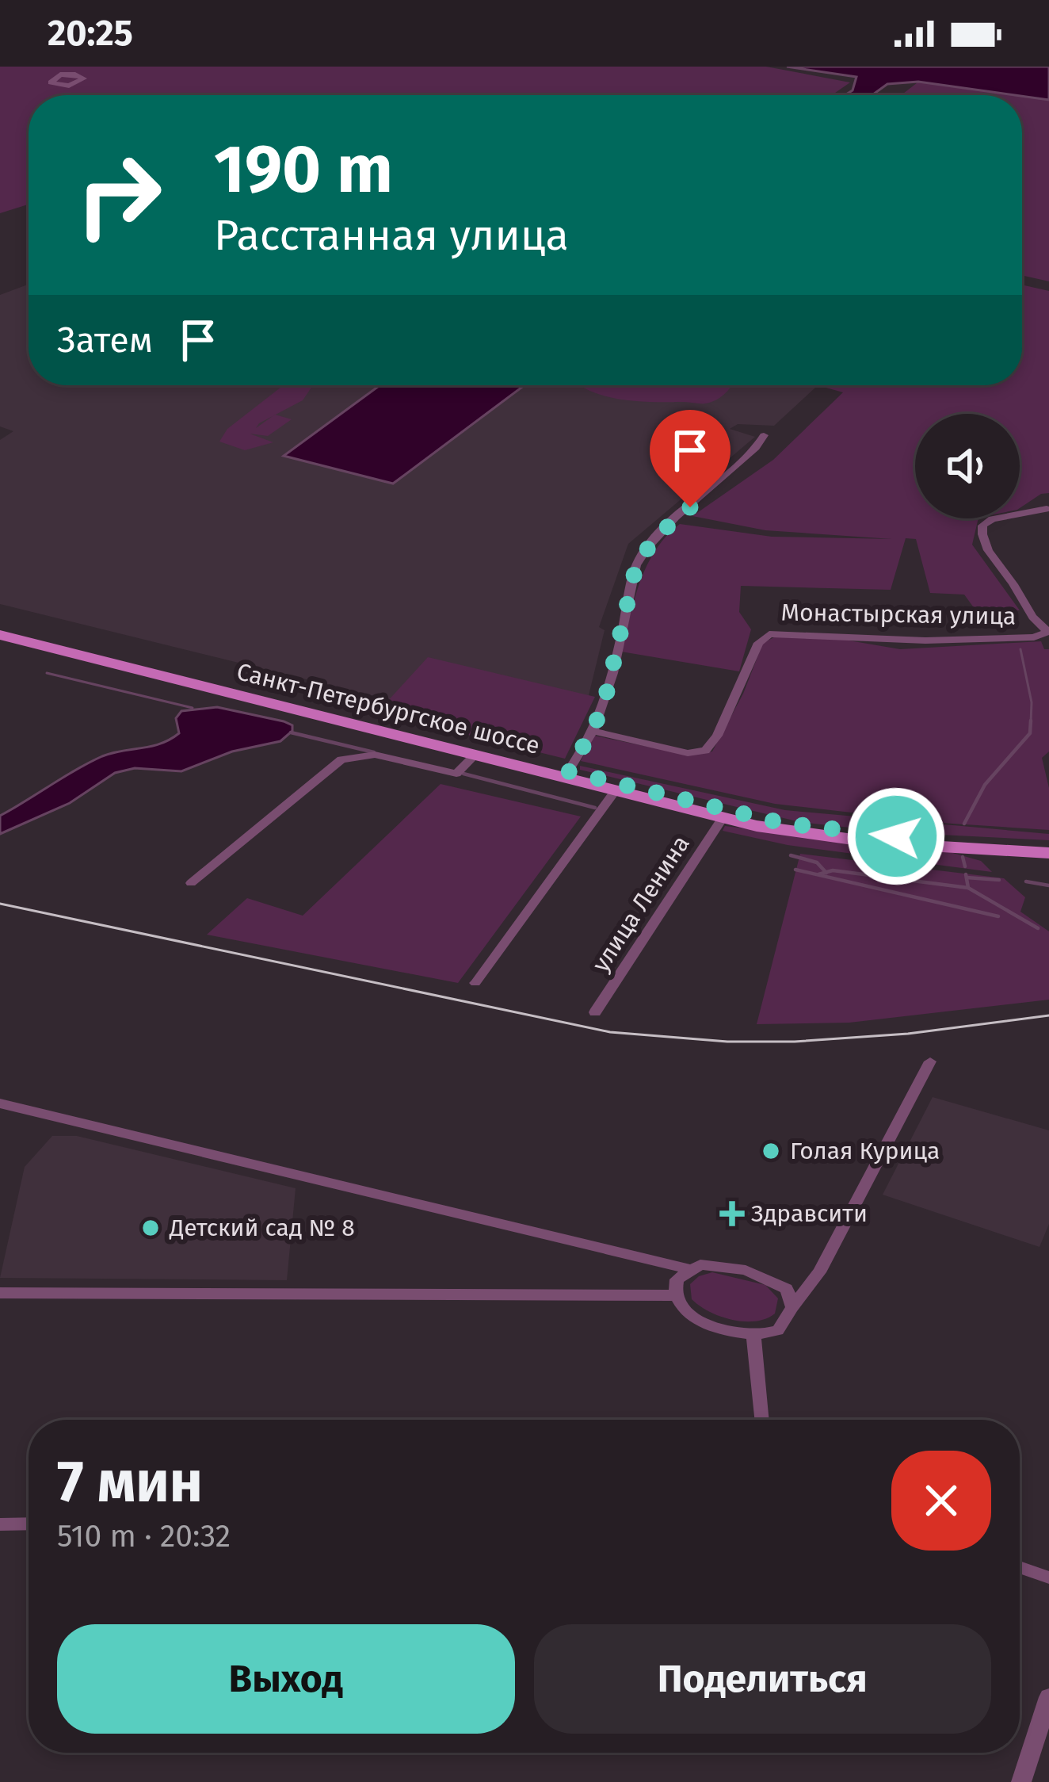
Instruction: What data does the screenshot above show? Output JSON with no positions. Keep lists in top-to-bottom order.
{
  "streets": {
    "main road": ["Санкт-Петербургское шоссе"],
    "street": ["Монастырская улица", "улица Ленина"]
  },
  "crossings": [
    ["Санкт-Петербургское шоссе", "улица Ленина"]
  ],
  "places": {
    "other": ["Голая Курица", "Детский сад № 8"],
    "health": ["Здравсити"]
  },
  "page": {
    "status": "20:25",
    "turn": ["190 m", "Расстанная улица"],
    "then": "Затем",
    "heading": ["7 мин", "510 m · 20:32"],
    "buttons": ["Выход", "Поделиться"]
  }
}
